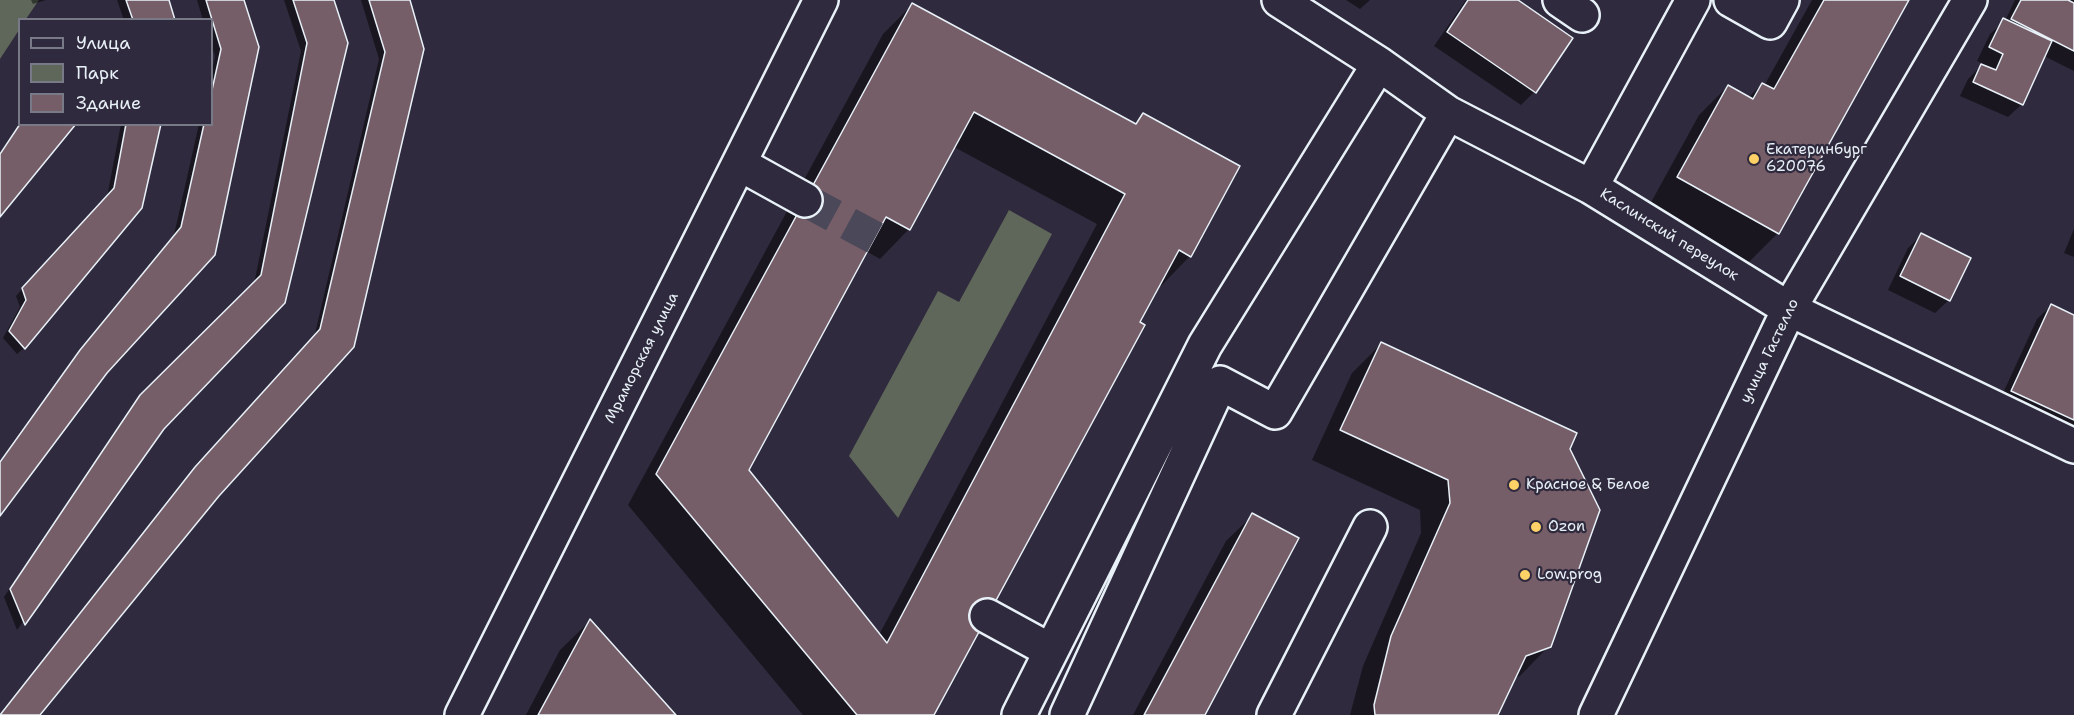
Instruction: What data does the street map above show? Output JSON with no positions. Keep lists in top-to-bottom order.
{
  "streets": {
    "street": ["Каслинский переулок", "улица Гастелло", "Мраморская улица"]
  },
  "crossings": [
    ["Каслинский переулок", "улица Гастелло"]
  ],
  "places": [
    "Екатеринбург 620076",
    "Красное & Белое",
    "Ozon",
    "Low.prog"
  ],
  "legend": ["Улица", "Парк", "Здание"]
}
